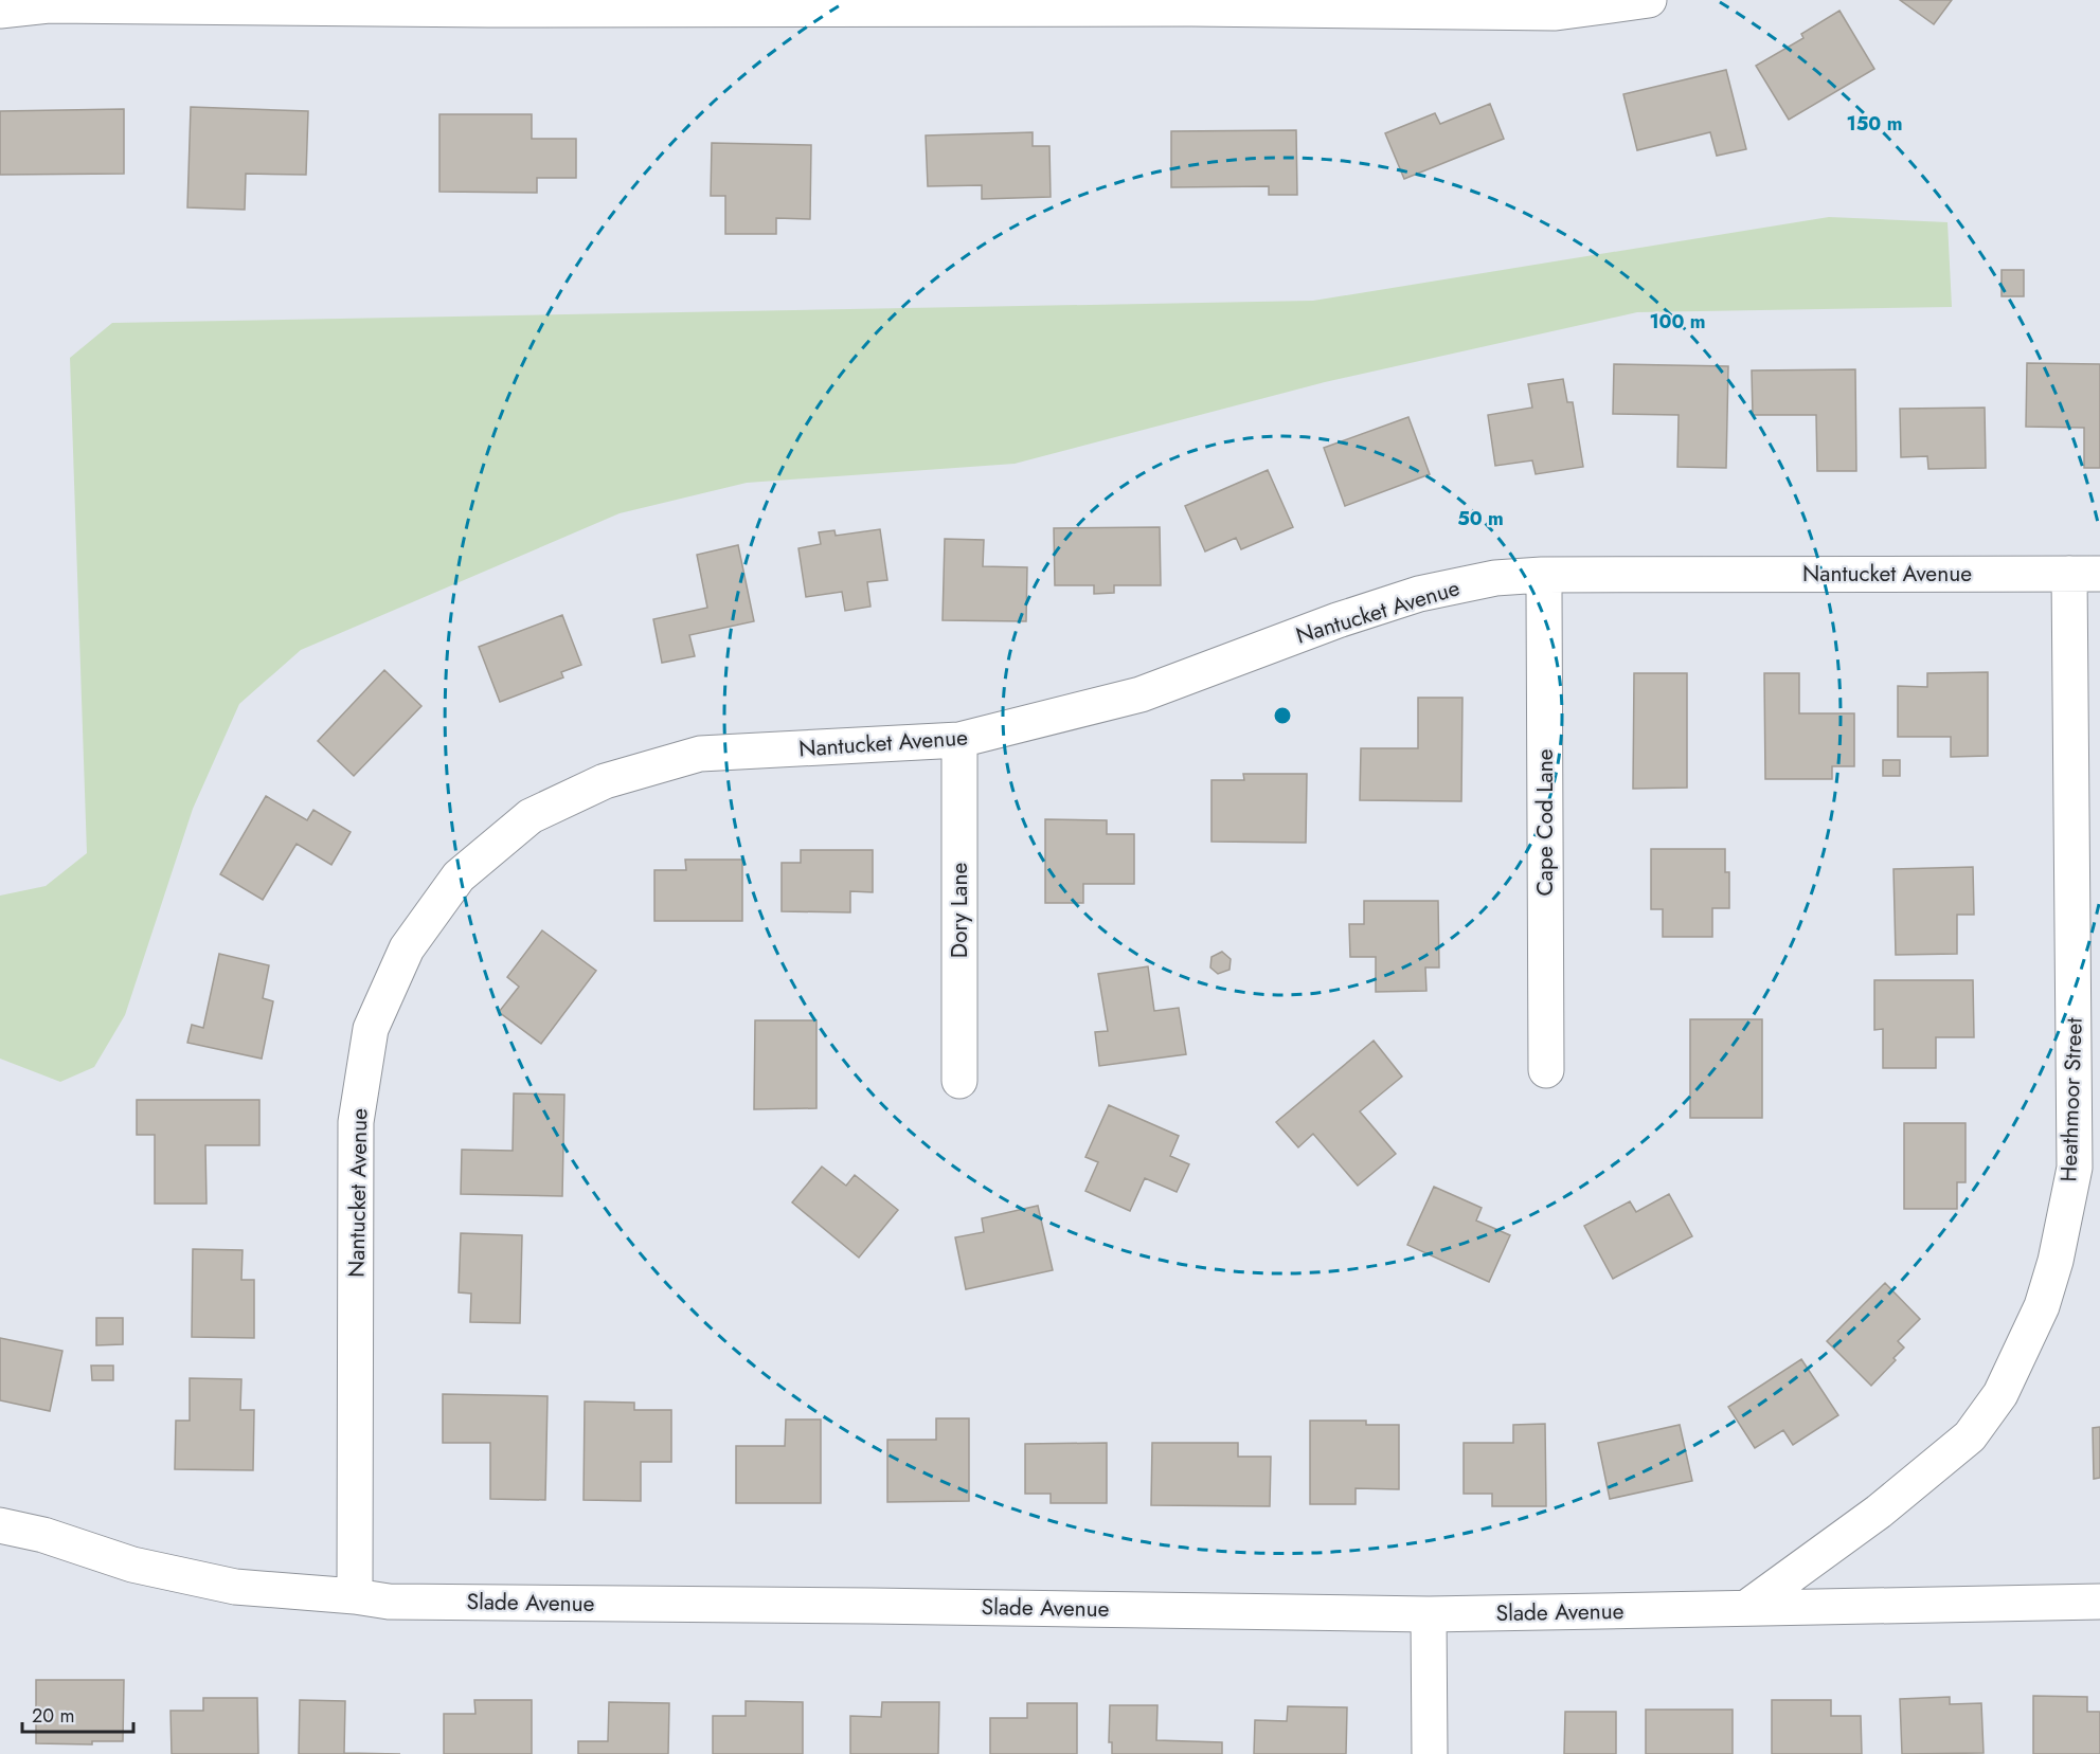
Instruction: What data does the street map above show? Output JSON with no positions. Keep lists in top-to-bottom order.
{
  "streets": {
    "street": [
      "Nantucket Avenue",
      "Cape Cod Lane",
      "Dory Lane",
      "Heathmoor Street",
      "Slade Avenue"
    ]
  },
  "crossings": [
    ["Nantucket Avenue", "Cape Cod Lane"],
    ["Nantucket Avenue", "Dory Lane"],
    ["Nantucket Avenue", "Heathmoor Street"],
    ["Nantucket Avenue", "Slade Avenue"],
    ["Heathmoor Street", "Slade Avenue"]
  ],
  "scale_bar": "20 m",
  "rings": ["150 m", "100 m", "50 m"]
}
